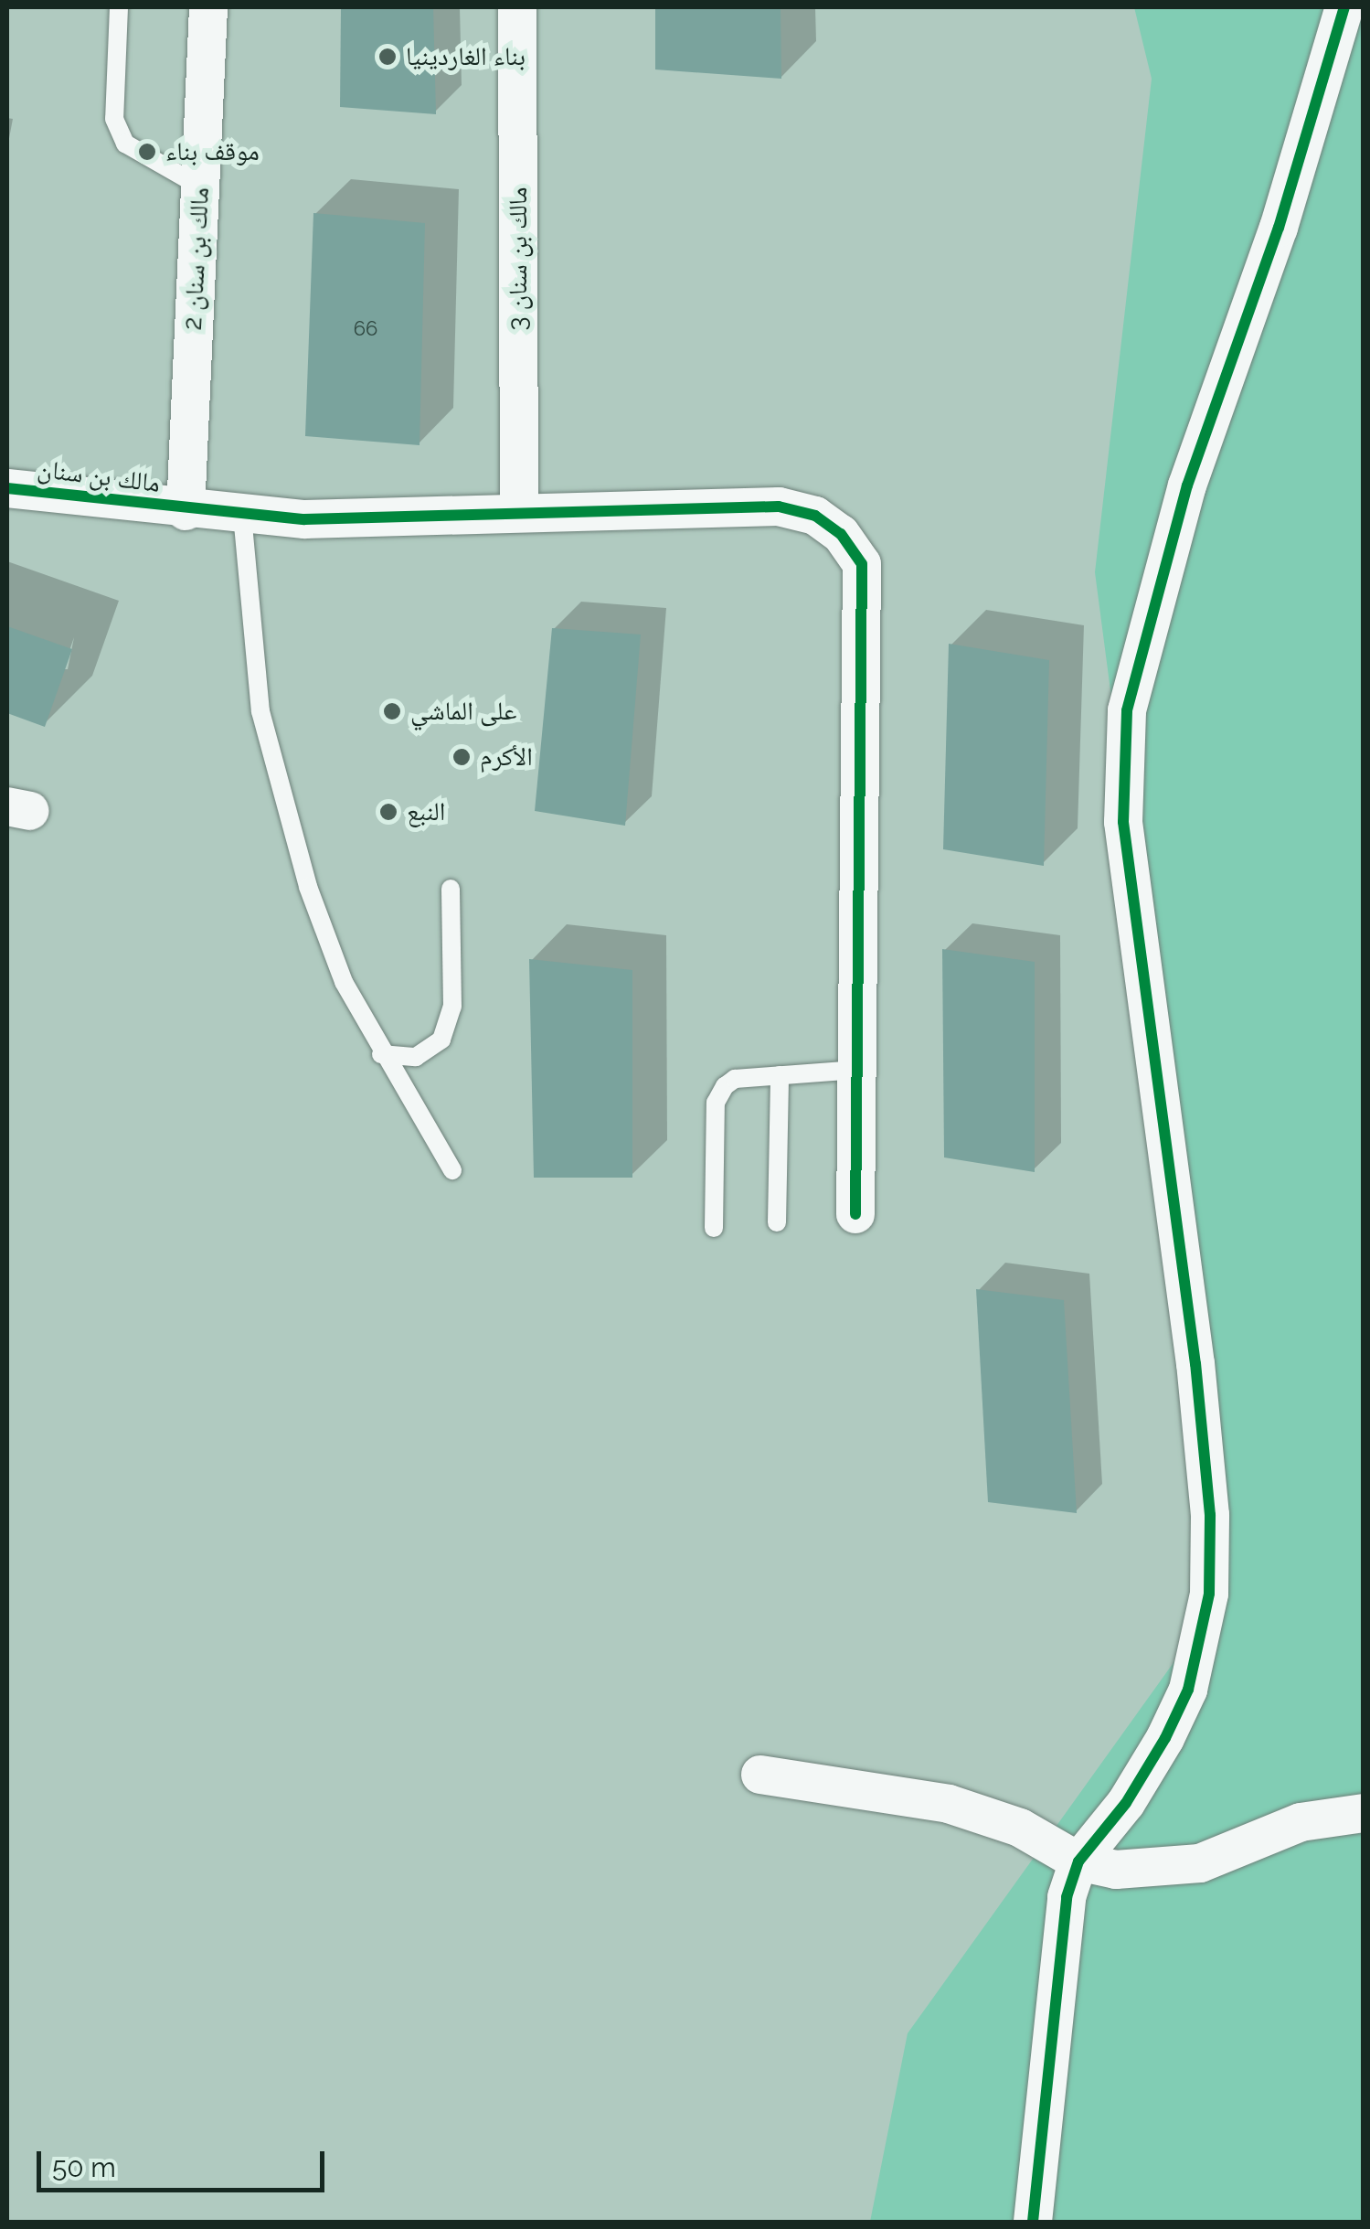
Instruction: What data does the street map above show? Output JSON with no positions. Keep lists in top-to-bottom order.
{
  "streets": {
    "street": ["مالك بن سنان 2", "مالك بن سنان 3", "مالك بن سنان"]
  },
  "crossings": [
    ["مالك بن سنان 2", "مالك بن سنان"],
    ["مالك بن سنان 3", "مالك بن سنان"]
  ],
  "places": [
    "بناء الغاردينيا",
    "موقف بناء",
    "على الماشي",
    "الأكرم",
    "النبع"
  ],
  "house_numbers": ["66"],
  "scale_bar": "50 m"
}
